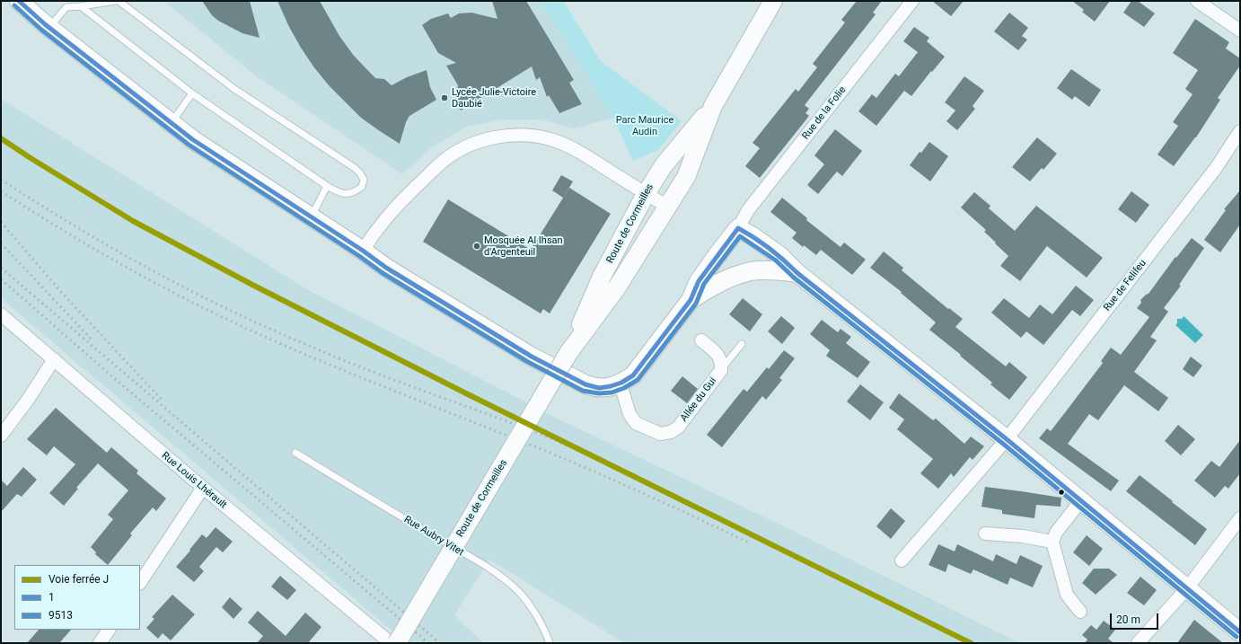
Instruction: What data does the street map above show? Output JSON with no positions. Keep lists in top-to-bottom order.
{
  "streets": {
    "main road": ["Route de Cormeilles"],
    "street": [
      "Rue de la Folie",
      "Rue de Felifeu",
      "Allée du Gui",
      "Rue Louis Lhérault"
    ],
    "lane": ["Rue Aubry Vitet"]
  },
  "parks": ["Parc Maurice Audin"],
  "places": ["Lycée Julie-Victoire Daubié", "Mosquée Al Ihsan d'Argenteuil"],
  "lines": ["transit line 1", "transit line 9513", "rail line J"],
  "legend": ["Voie ferrée J", "1", "9513"],
  "scale_bar": "20 m"
}
